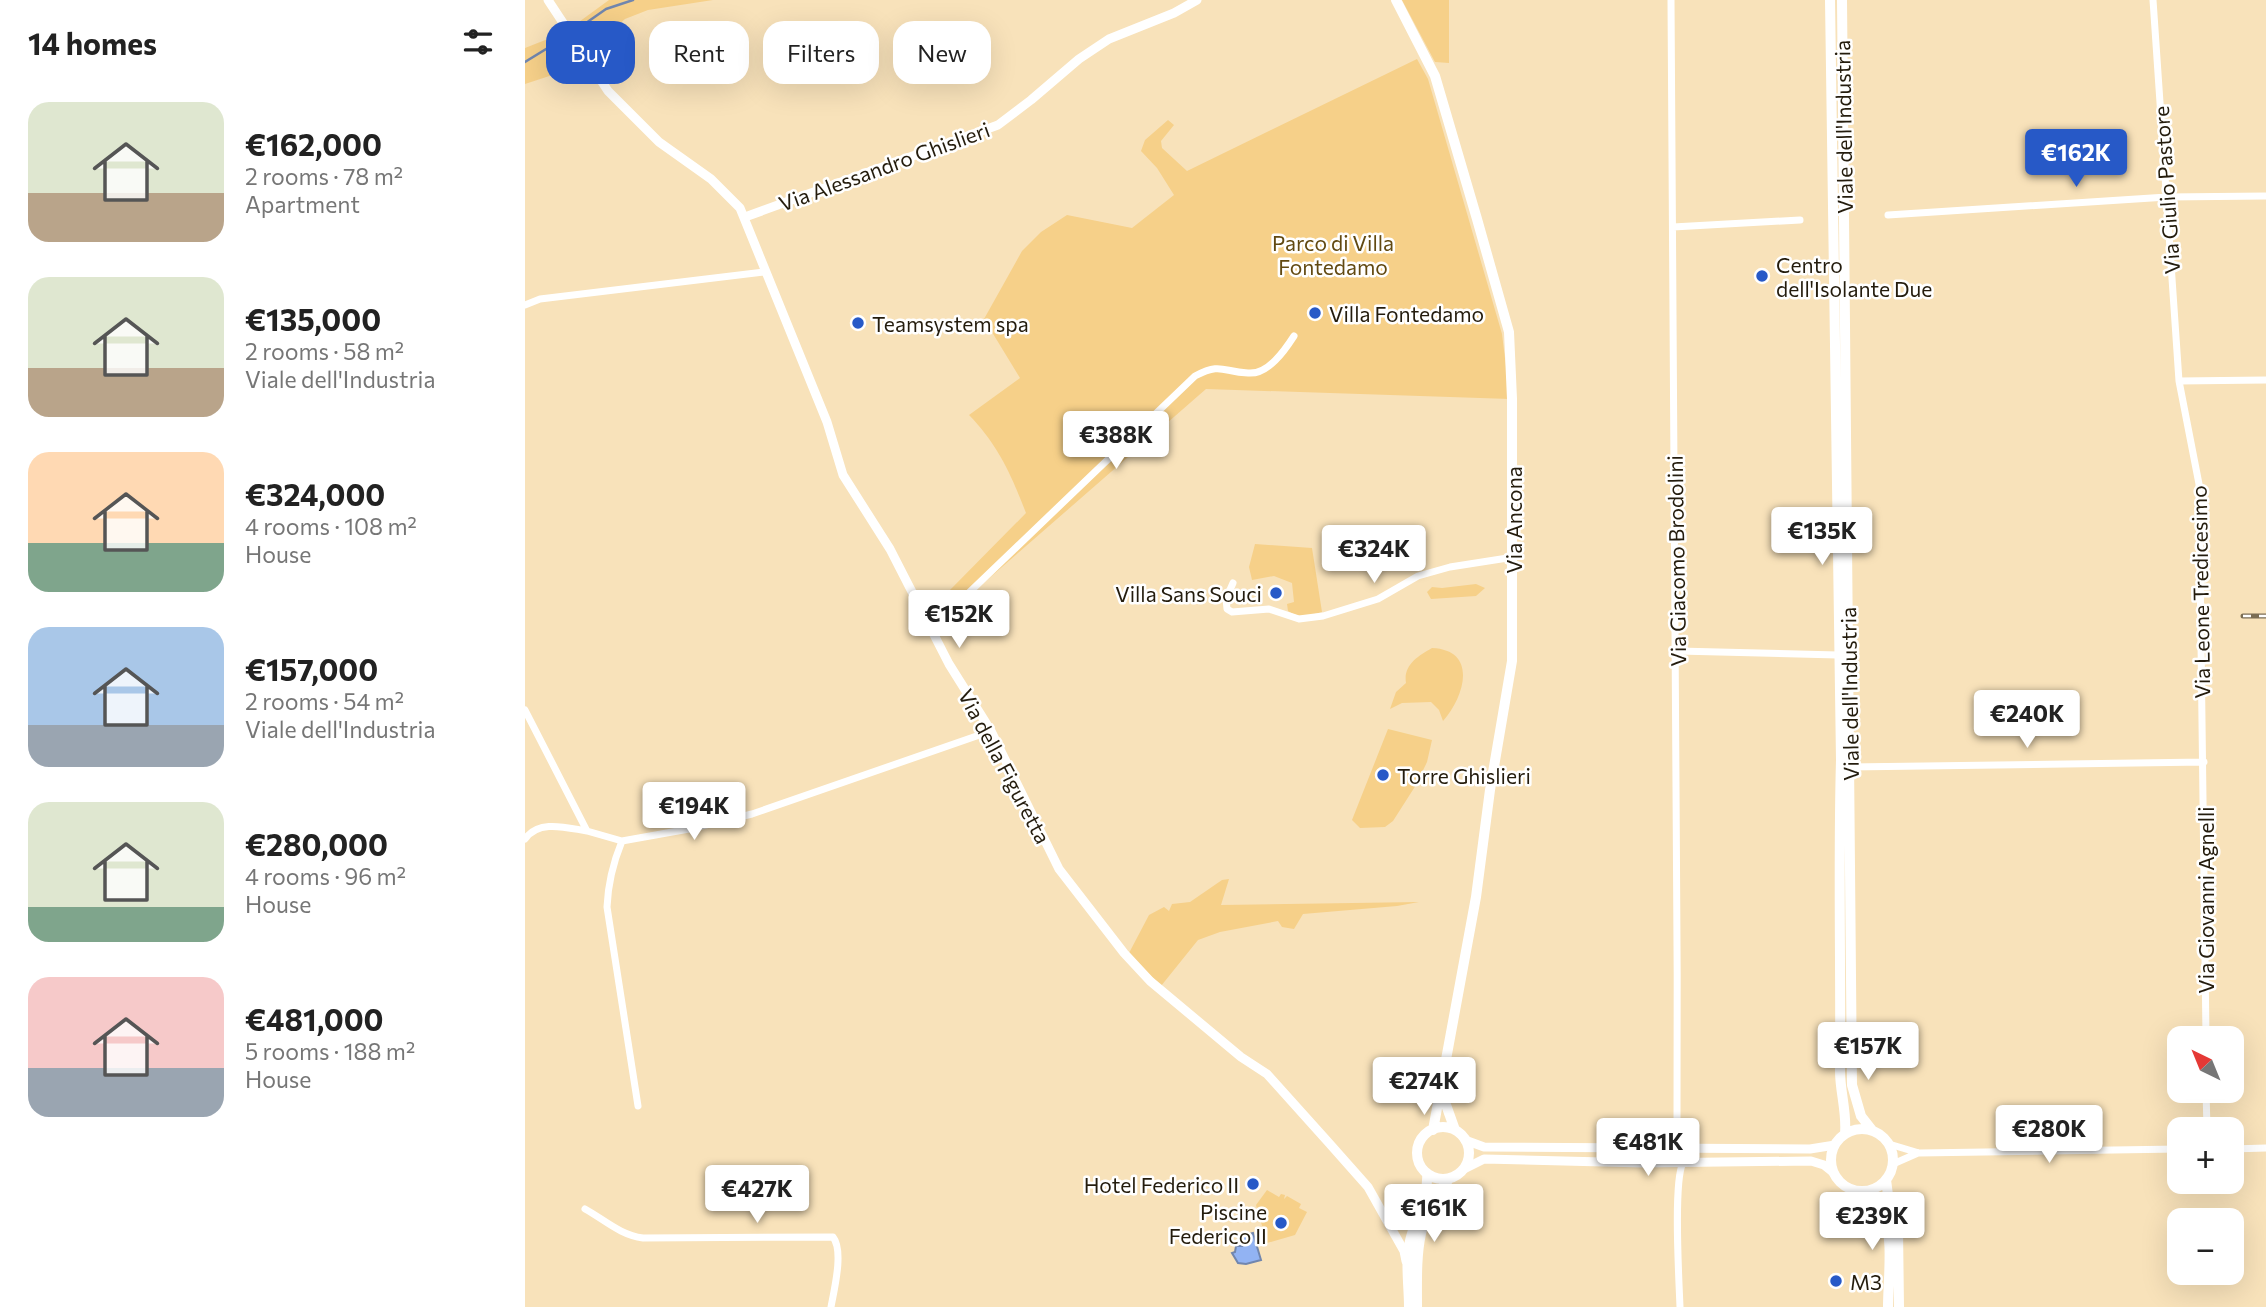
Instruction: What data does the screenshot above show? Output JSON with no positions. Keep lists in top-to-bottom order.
{
  "streets": {
    "main road": ["Viale dell'Industria", "Via Ancona"],
    "street": [
      "Via Alessandro Ghislieri",
      "Via Giulio Pastore",
      "Via Giacomo Brodolini",
      "Via Leone Tredicesimo",
      "Via della Figuretta",
      "Via Giovanni Agnelli"
    ]
  },
  "crossings": [
    ["Viale dell'Industria", "Via Giacomo Brodolini"],
    ["Via Alessandro Ghislieri", "Via della Figuretta"],
    ["Via Giulio Pastore", "Via Leone Tredicesimo"],
    ["Via Ancona", "Via della Figuretta"],
    ["Via Leone Tredicesimo", "Via Giovanni Agnelli"]
  ],
  "parks": ["Parco di Villa Fontedamo"],
  "places": [
    "Centro dell'Isolante Due",
    "Villa Fontedamo",
    "Teamsystem spa",
    "Villa Sans Souci",
    "Torre Ghislieri",
    "Hotel Federico II",
    "Piscine Federico II",
    "M3"
  ],
  "north": "top left",
  "page": {
    "heading": "14 homes",
    "chip": [
      "Buy",
      "Rent",
      "Filters",
      "New"
    ],
    "list": [
      {
        "name": "€162,000",
        "note": "2 rooms · 78 m² · Apartment"
      },
      {
        "name": "€135,000",
        "note": "2 rooms · 58 m² · Viale dell'Industria"
      },
      {
        "name": "€324,000",
        "note": "4 rooms · 108 m² · House"
      },
      {
        "name": "€157,000",
        "note": "2 rooms · 54 m² · Viale dell'Industria"
      },
      {
        "name": "€280,000",
        "note": "4 rooms · 96 m² · House"
      },
      {
        "name": "€481,000",
        "note": "5 rooms · 188 m² · House"
      }
    ],
    "price": [
      "€162K",
      "€388K",
      "€135K",
      "€324K",
      "€152K",
      "€240K",
      "€194K",
      "€157K",
      "€274K",
      "€280K",
      "€481K",
      "€427K",
      "€161K",
      "€239K"
    ],
    "map_buttons": ["+", "−"]
  }
}
